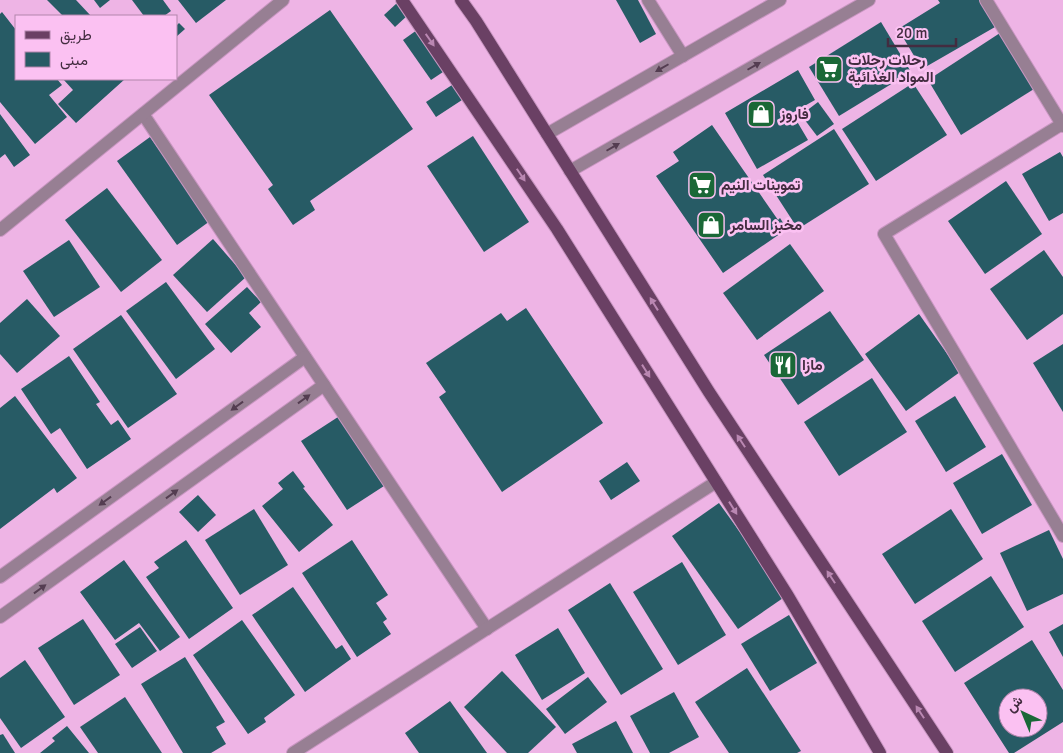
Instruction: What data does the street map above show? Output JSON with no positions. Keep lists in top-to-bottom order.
{
  "places": {
    "supermarket": ["رحلات رحلات المواد الغذائية", "تموينات النيم"],
    "shop": ["فاروز", "مخبز السامر"],
    "restaurant": ["مازا"]
  },
  "legend": ["طريق", "مبنى"],
  "scale_bar": "20 m",
  "north": "top left"
}
